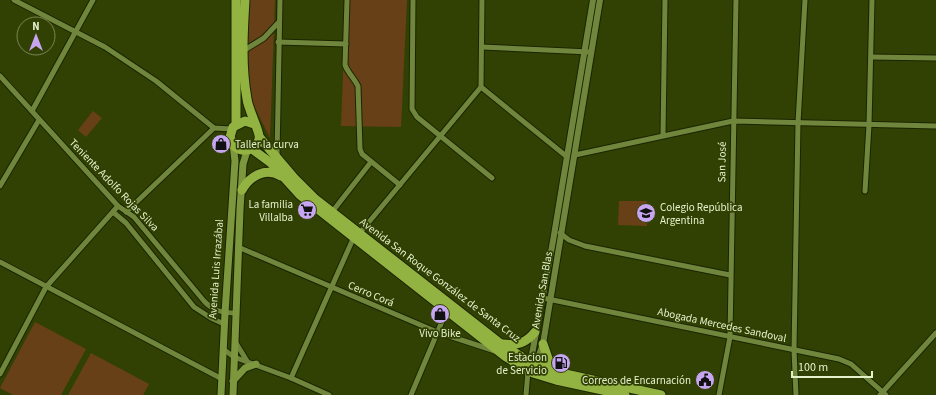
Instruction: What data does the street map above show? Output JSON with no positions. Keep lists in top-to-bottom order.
{
  "streets": {
    "highway": ["Avenida Luis Irrazábal", "Avenida San Roque González de Santa Cruz"],
    "street": [
      "San José",
      "Teniente Adolfo Rojas Silva",
      "Avenida San Blas",
      "Cerro Corá",
      "Abogada Mercedes Sandoval"
    ]
  },
  "crossings": [
    ["San José", "Abogada Mercedes Sandoval"],
    ["Teniente Adolfo Rojas Silva", "Avenida Luis Irrazábal"],
    ["Avenida Luis Irrazábal", "Avenida San Roque González de Santa Cruz"],
    ["Avenida Luis Irrazábal", "Cerro Corá"],
    ["Avenida San Roque González de Santa Cruz", "Avenida San Blas"],
    ["Avenida San Roque González de Santa Cruz", "Cerro Corá"],
    ["Avenida San Blas", "Abogada Mercedes Sandoval"]
  ],
  "places": {
    "shop": ["Taller la curva", "Vivo Bike"],
    "supermarket": ["La familia Villalba"],
    "school or university": ["Colegio República Argentina"],
    "fuel station": ["Estacion de Servicio"],
    "public building": ["Correos de Encarnación"]
  },
  "scale_bar": "100 m",
  "north": "top"
}
